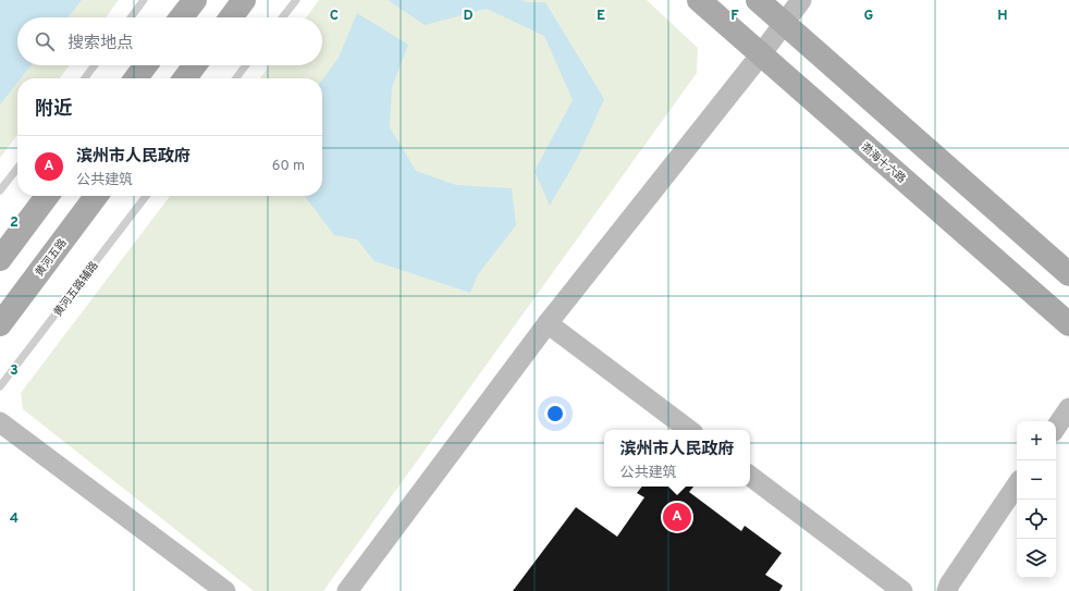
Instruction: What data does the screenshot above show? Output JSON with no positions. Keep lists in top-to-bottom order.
{
  "streets": {
    "main road": ["渤海十六路", "黄河五路"],
    "lane": ["黄河五路辅路"]
  },
  "page": {
    "search": "搜索地点",
    "heading": "附近",
    "list": [
      {
        "mark": "A",
        "name": "滨州市人民政府",
        "note": "公共建筑",
        "value": "60 m"
      }
    ],
    "map_buttons": ["+", "−"],
    "popup": ["滨州市人民政府", "公共建筑"],
    "pins": "A"
  },
  "grid": {
    "columns": [
      "C",
      "D",
      "E",
      "F",
      "G",
      "H"
    ],
    "rows": ["2", "3", "4"]
  }
}
